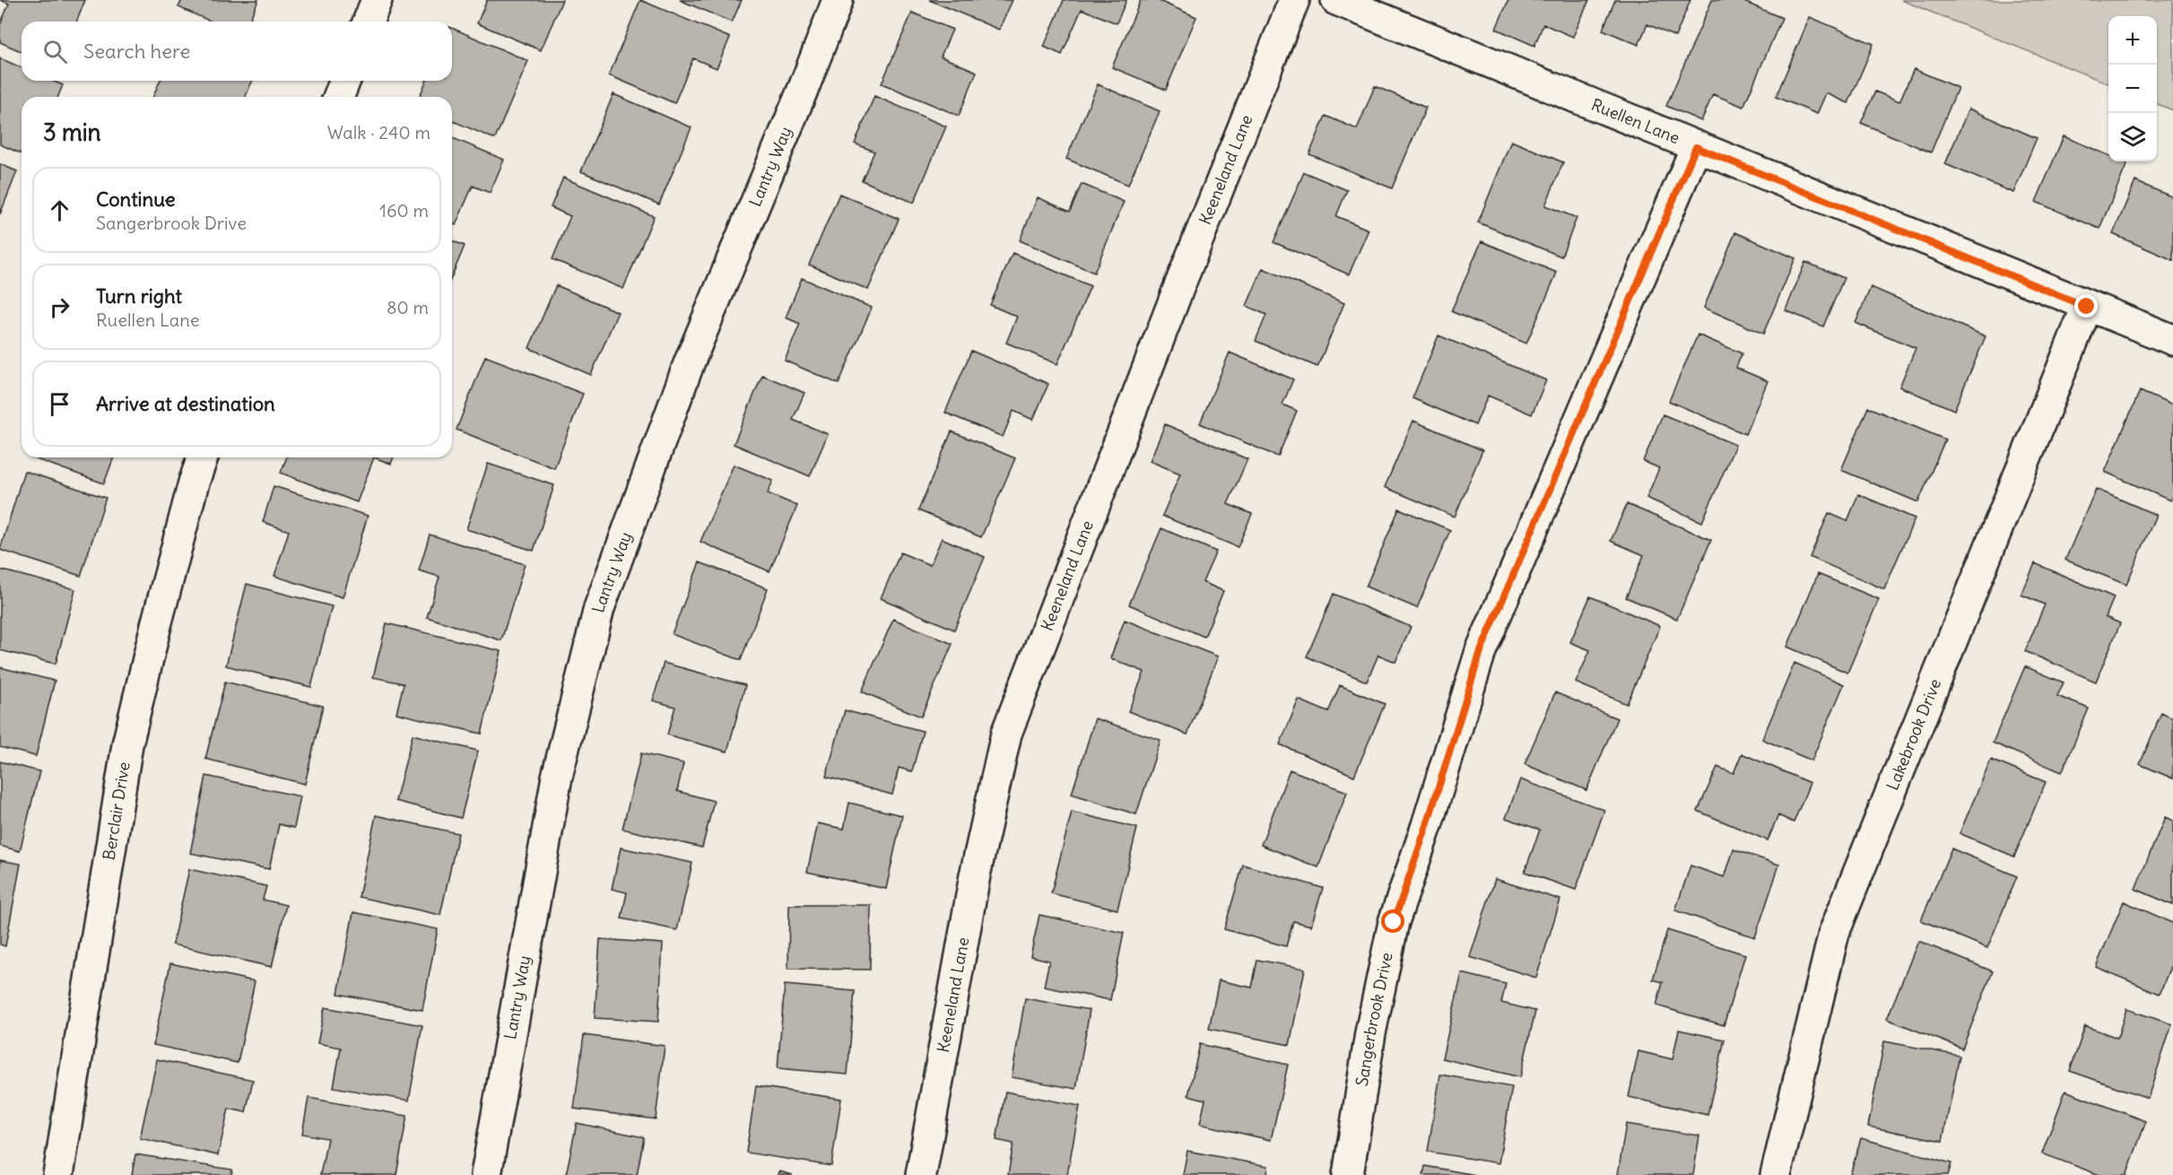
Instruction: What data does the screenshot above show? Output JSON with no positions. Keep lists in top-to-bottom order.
{
  "streets": {
    "street": [
      "Ruellen Lane",
      "Lantry Way",
      "Keeneland Lane",
      "Lakebrook Drive",
      "Berclair Drive",
      "Sangerbrook Drive"
    ]
  },
  "crossings": [
    ["Ruellen Lane", "Lakebrook Drive"],
    ["Ruellen Lane", "Sangerbrook Drive"]
  ],
  "page": {
    "map_buttons": ["+", "−"],
    "search": "Search here",
    "heading": ["3 min", "Walk · 240 m"],
    "list": [
      ["Continue", "Sangerbrook Drive", "160 m"],
      ["Turn right", "Ruellen Lane", "80 m"],
      "Arrive at destination"
    ]
  }
}
